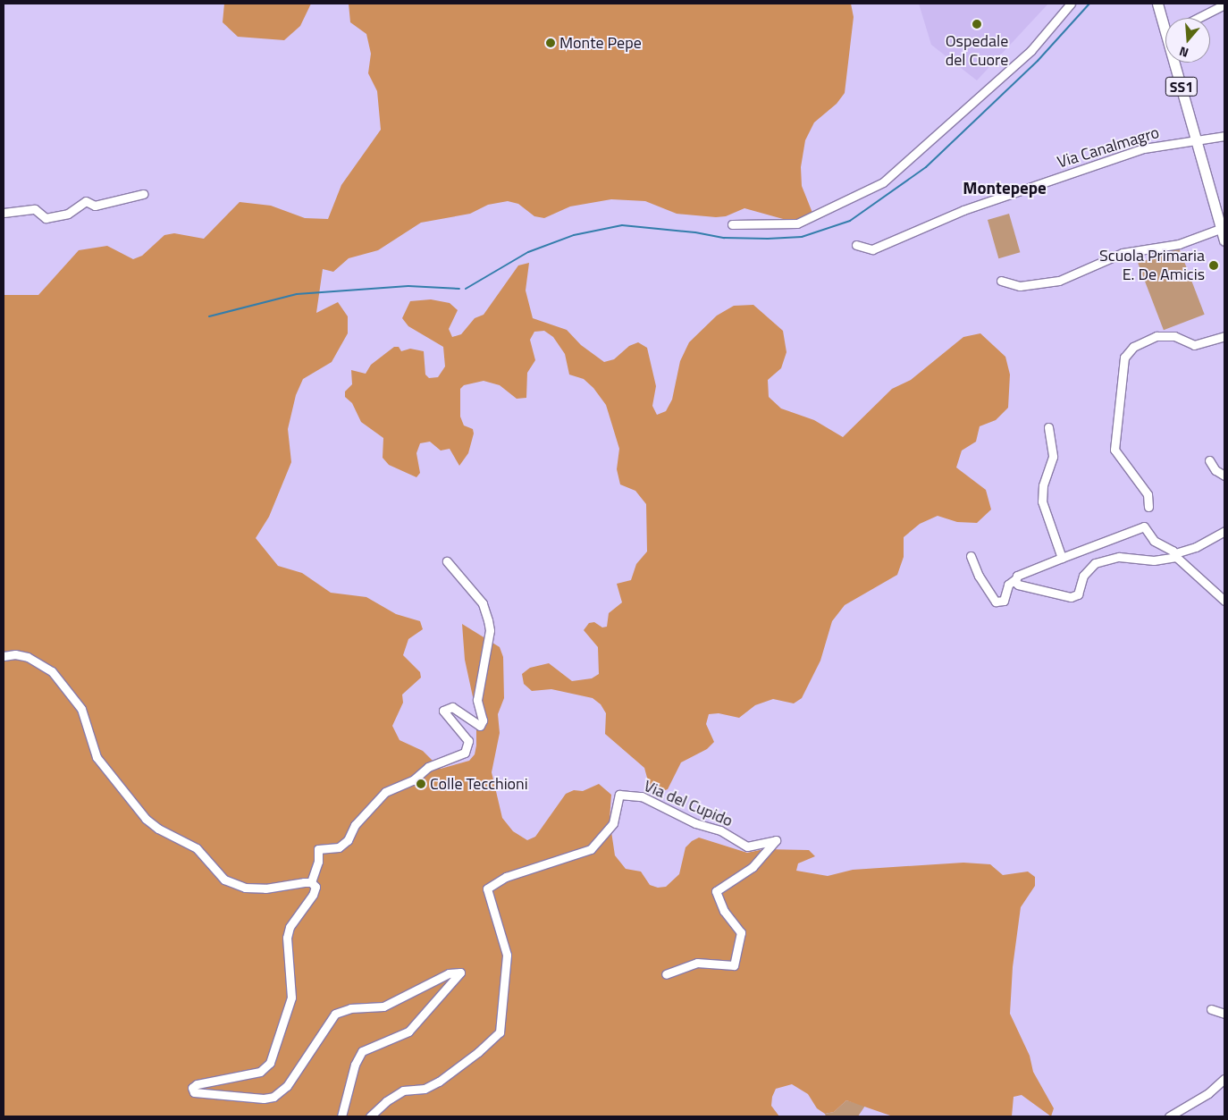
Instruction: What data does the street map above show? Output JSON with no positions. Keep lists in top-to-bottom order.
{
  "streets": {
    "main road": ["SS1"],
    "street": ["Via Canalmagro", "Via del Cupido"]
  },
  "crossings": [
    ["SS1", "Via Canalmagro"]
  ],
  "districts": ["Montepepe"],
  "places": [
    "Ospedale del Cuore",
    "Monte Pepe",
    "Scuola Primaria E. De Amicis",
    "Colle Tecchioni"
  ],
  "north": "bottom"
}
